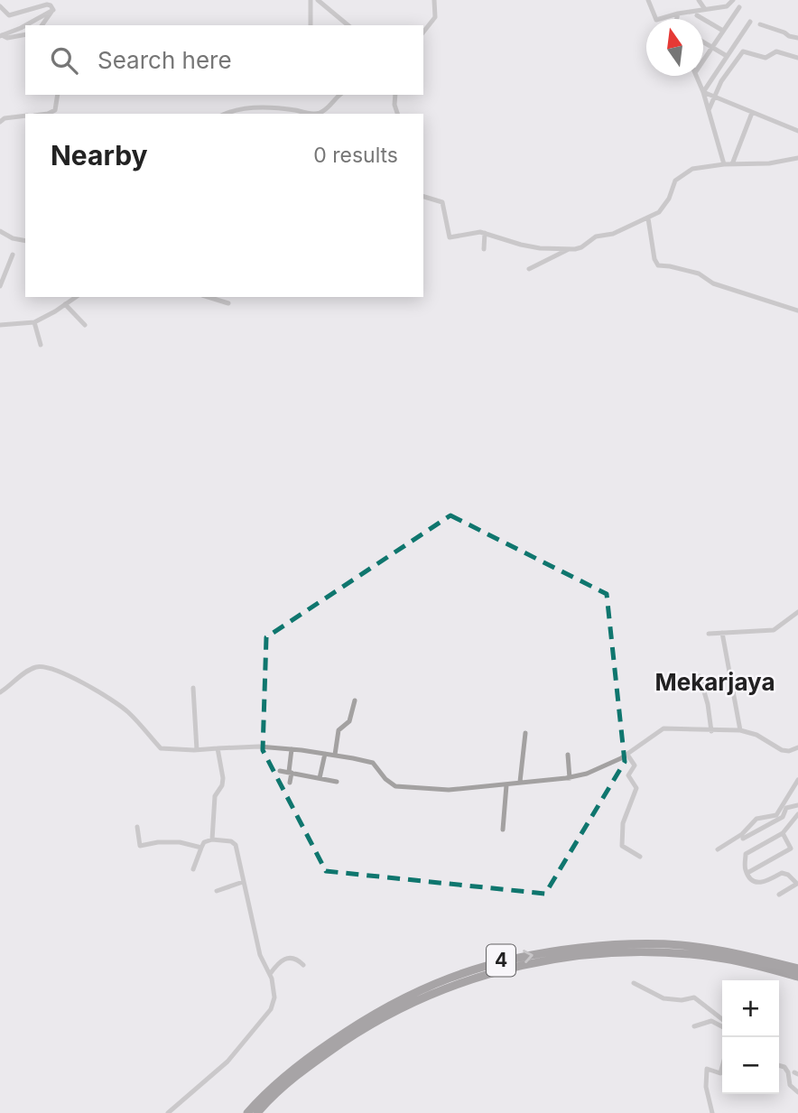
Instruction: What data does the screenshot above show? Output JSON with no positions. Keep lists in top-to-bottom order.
{
  "streets": {
    "highway": ["4"]
  },
  "districts": ["Mekarjaya"],
  "north": "top",
  "page": {
    "search": "Search here",
    "heading": ["Nearby", "0 results"],
    "map_buttons": ["+", "−"]
  }
}
